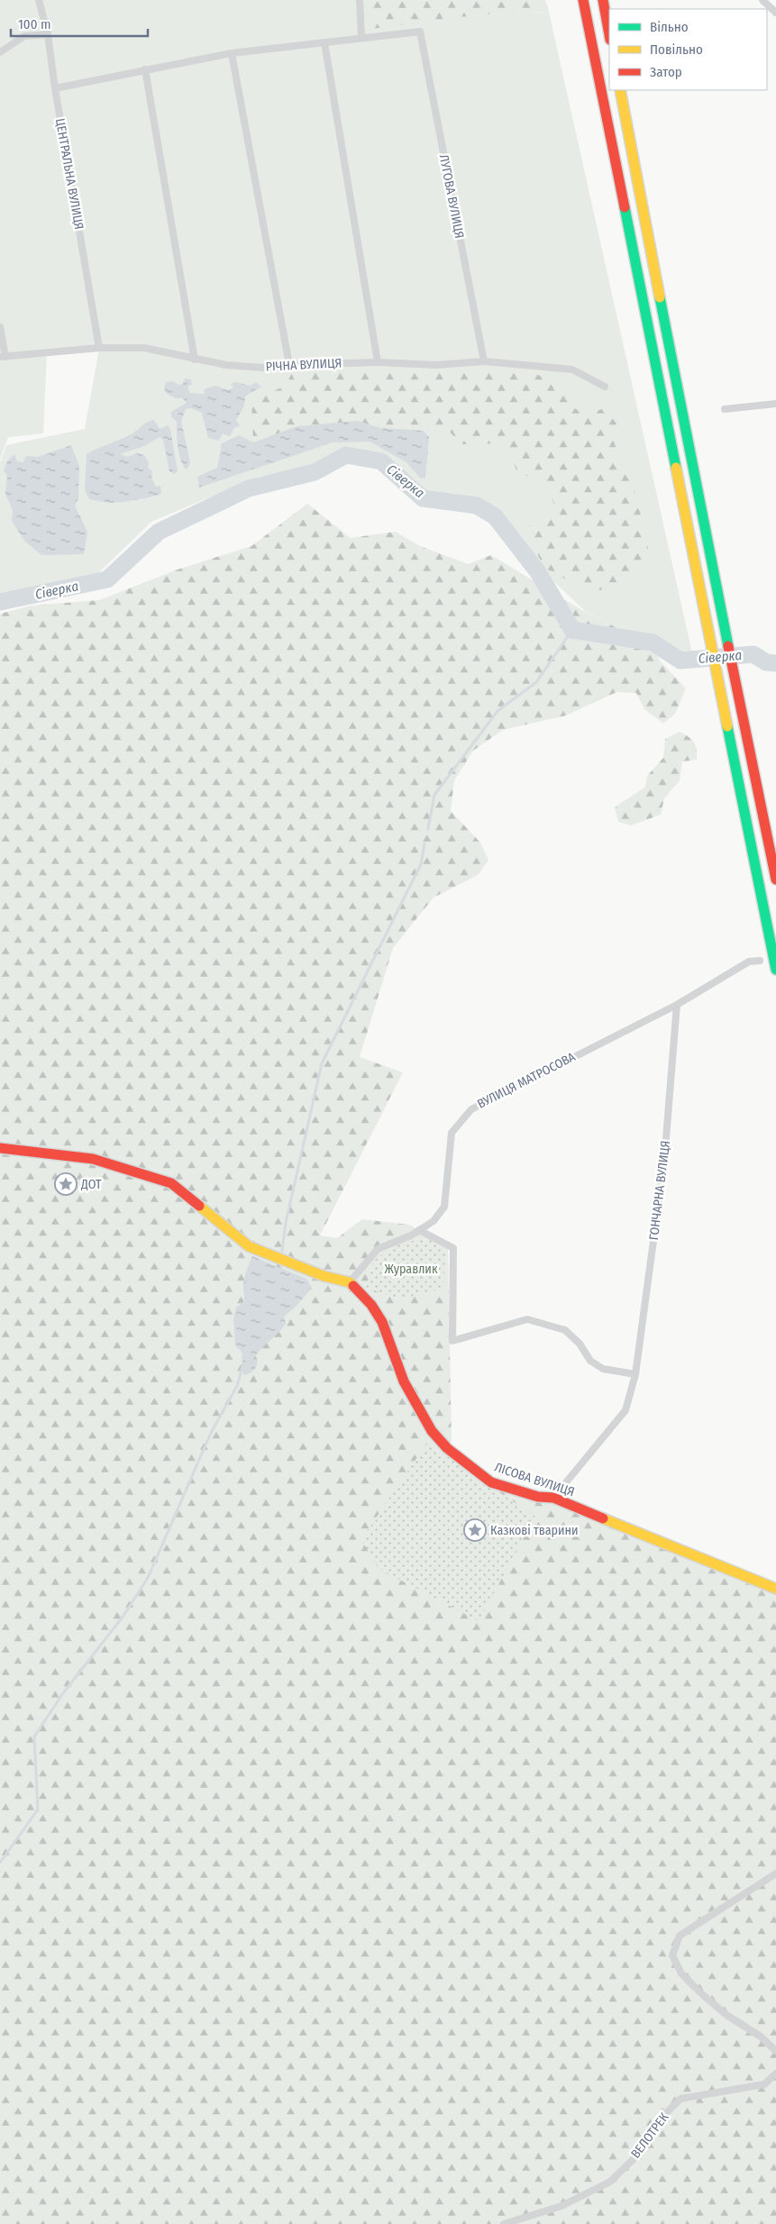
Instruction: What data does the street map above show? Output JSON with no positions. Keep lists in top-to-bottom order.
{
  "streets": {
    "main road": ["ЛІСОВА ВУЛИЦЯ"],
    "street": [
      "ЦЕНТРАЛЬНА ВУЛИЦЯ",
      "ЛУГОВА ВУЛИЦЯ",
      "РІЧНА ВУЛИЦЯ",
      "ВУЛИЦЯ МАТРОСОВА",
      "ГОНЧАРНА ВУЛИЦЯ",
      "ВЕЛОТРЕК"
    ]
  },
  "crossings": [
    ["ЦЕНТРАЛЬНА ВУЛИЦЯ", "РІЧНА ВУЛИЦЯ"],
    ["ЛУГОВА ВУЛИЦЯ", "РІЧНА ВУЛИЦЯ"],
    ["ВУЛИЦЯ МАТРОСОВА", "ГОНЧАРНА ВУЛИЦЯ"],
    ["ВУЛИЦЯ МАТРОСОВА", "ЛІСОВА ВУЛИЦЯ"],
    ["ГОНЧАРНА ВУЛИЦЯ", "ЛІСОВА ВУЛИЦЯ"]
  ],
  "water": ["Сіверка"],
  "parks": ["Журавлик"],
  "places": {
    "place": ["ДОТ", "Казкові тварини"]
  },
  "legend": ["Вільно", "Повільно", "Затор"],
  "scale_bar": "100 m"
}
